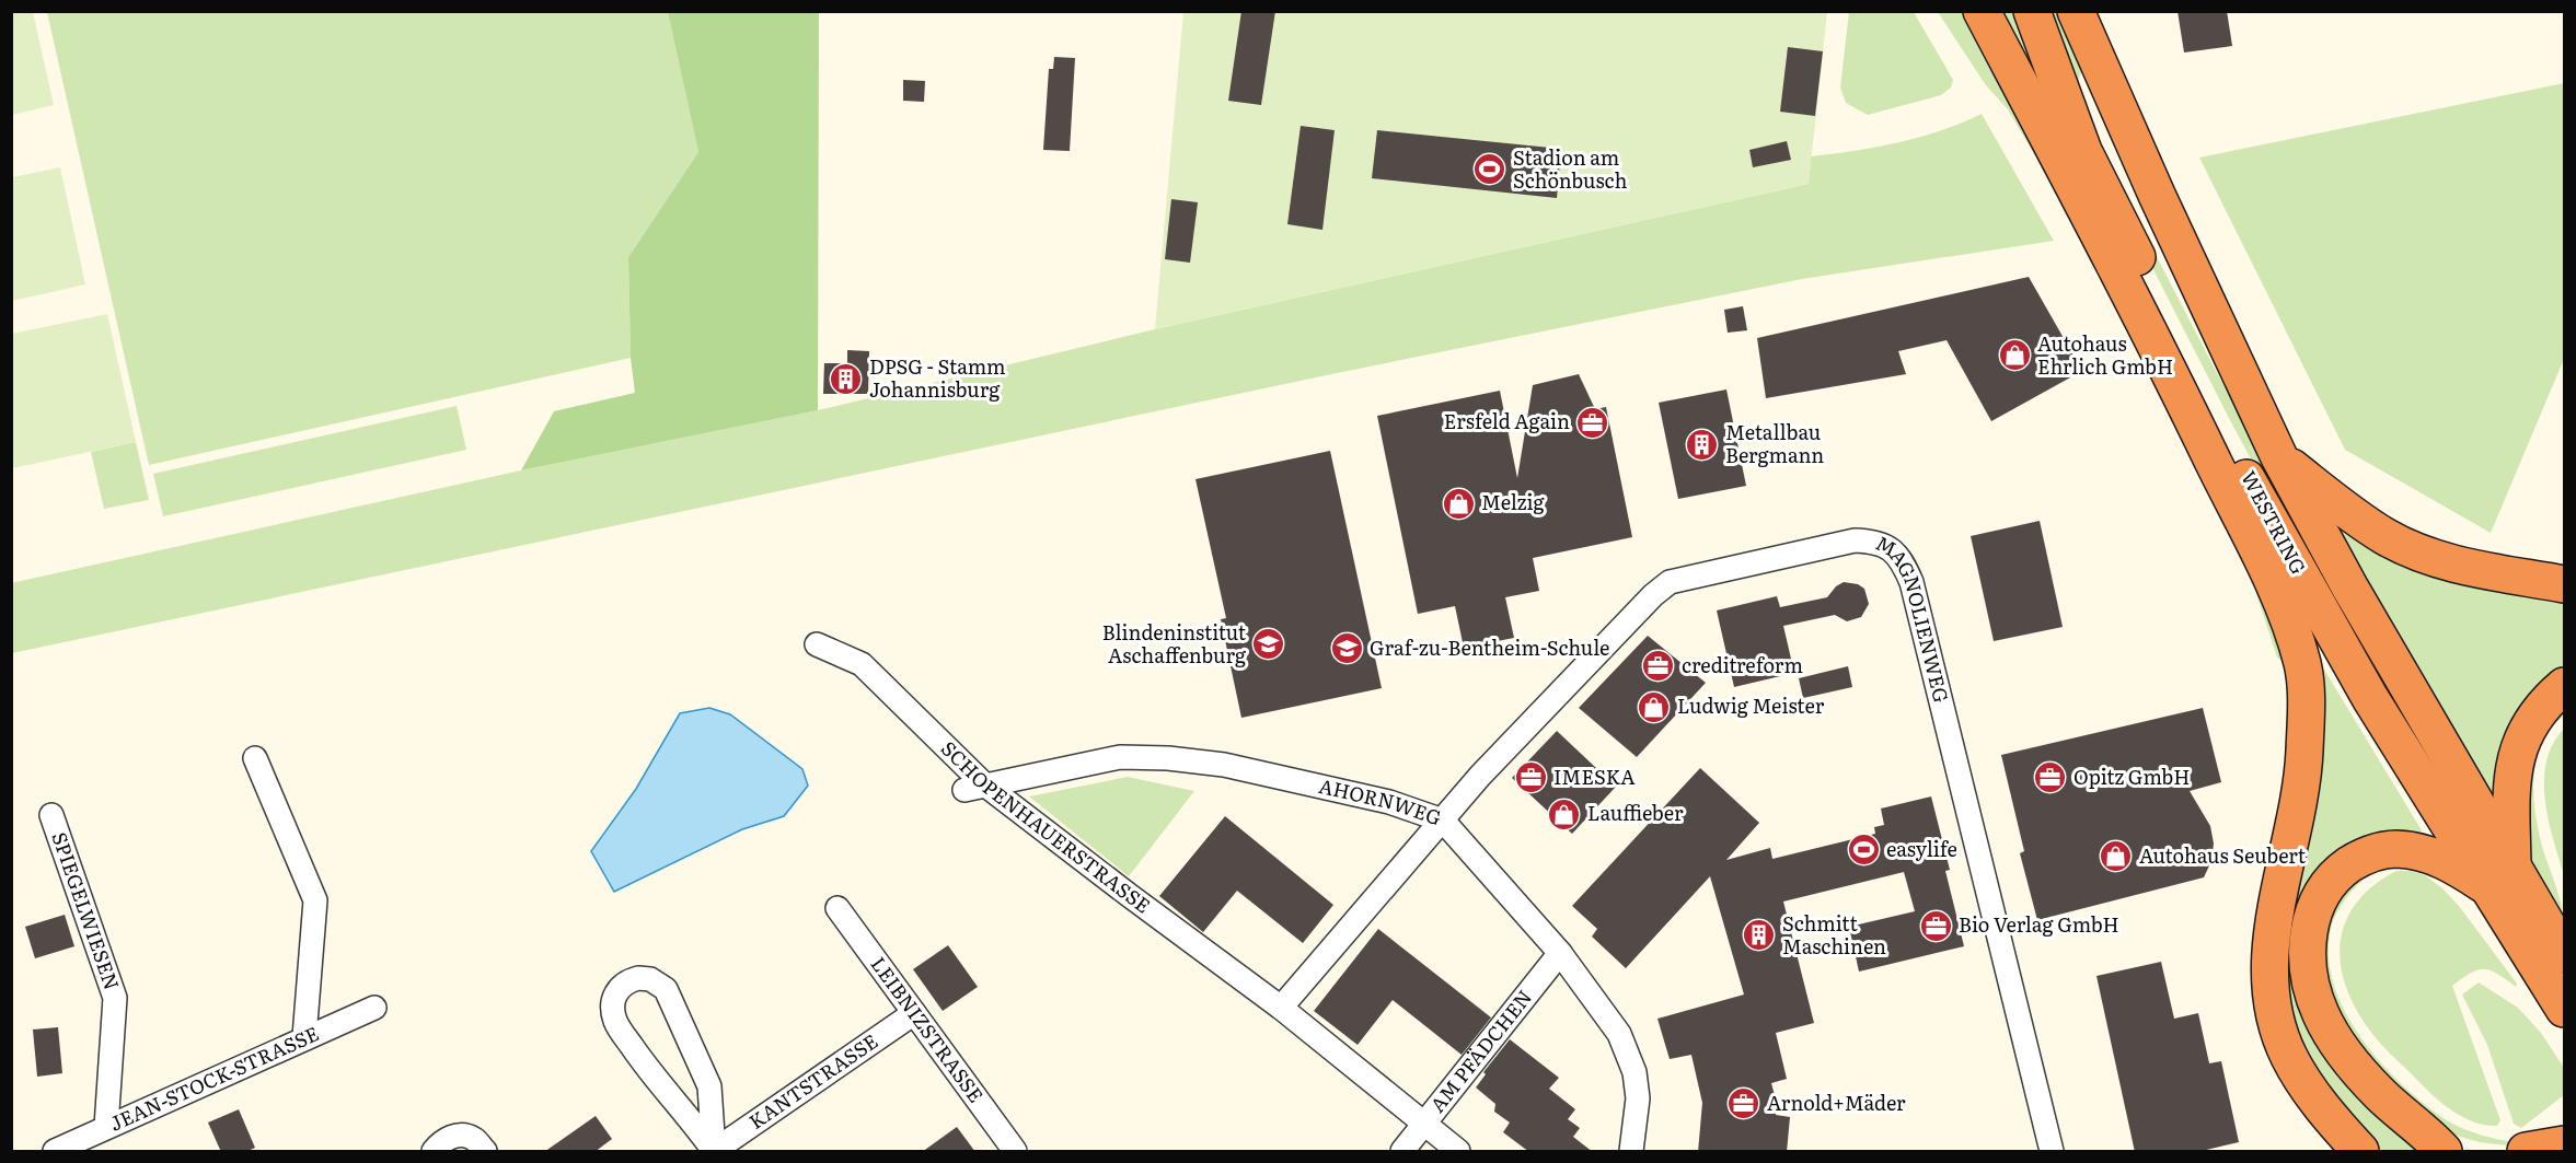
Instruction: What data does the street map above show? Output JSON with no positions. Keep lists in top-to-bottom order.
{
  "streets": {
    "highway": ["WESTRING"],
    "street": [
      "MAGNOLIENWEG",
      "AHORNWEG",
      "SCHOPENHAUERSTRASSE",
      "SPIEGELWIESEN",
      "LEIBNIZSTRASSE",
      "AM PFÄDCHEN",
      "JEAN-STOCK-STRASSE",
      "KANTSTRASSE"
    ]
  },
  "crossings": [
    ["MAGNOLIENWEG", "AHORNWEG"],
    ["AHORNWEG", "SCHOPENHAUERSTRASSE"],
    ["AHORNWEG", "AM PFÄDCHEN"],
    ["SCHOPENHAUERSTRASSE", "AM PFÄDCHEN"],
    ["SPIEGELWIESEN", "JEAN-STOCK-STRASSE"],
    ["LEIBNIZSTRASSE", "KANTSTRASSE"]
  ],
  "places": {
    "sports": ["Stadion am Schönbusch", "easylife"],
    "shop": [
      "Autohaus Ehrlich GmbH",
      "Melzig",
      "Ludwig Meister",
      "Lauffieber",
      "Autohaus Seubert"
    ],
    "building": ["DPSG - Stamm Johannisburg", "Metallbau Bergmann", "Schmitt Maschinen"],
    "office": [
      "Ersfeld Again",
      "creditreform",
      "IMESKA",
      "Opitz GmbH",
      "Bio Verlag GmbH",
      "Arnold+Mäder"
    ],
    "school or university": ["Blindeninstitut Aschaffenburg", "Graf-zu-Bentheim-Schule"]
  }
}
